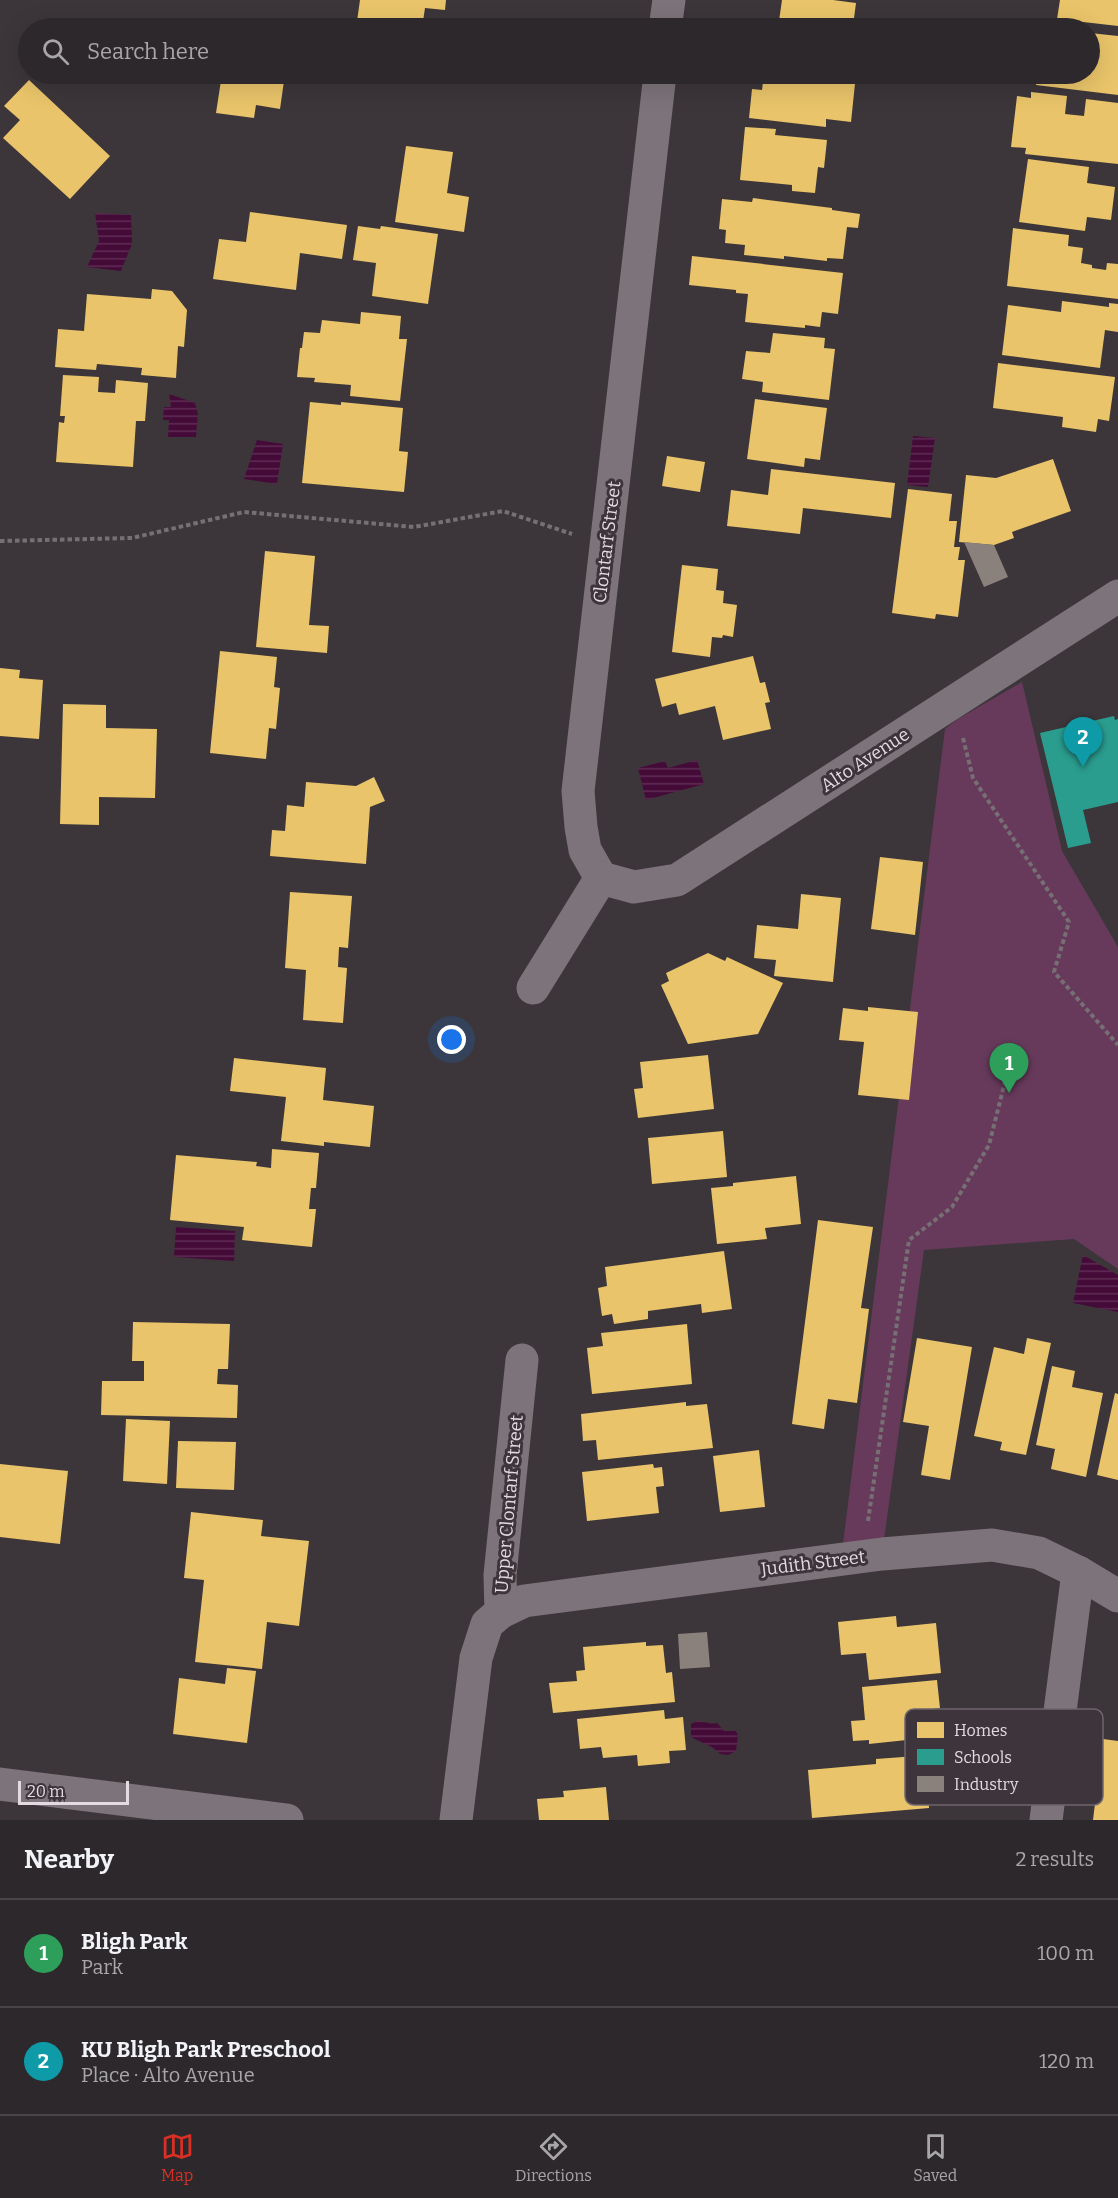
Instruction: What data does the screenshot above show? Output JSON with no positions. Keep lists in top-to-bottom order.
{
  "streets": {
    "street": [
      "Clontarf Street",
      "Alto Avenue",
      "Upper Clontarf Street",
      "Judith Street"
    ]
  },
  "crossings": [
    ["Clontarf Street", "Alto Avenue"],
    ["Upper Clontarf Street", "Judith Street"]
  ],
  "legend": ["Homes", "Schools", "Industry"],
  "scale_bar": "20 m",
  "page": {
    "search": "Search here",
    "pins": ["2", "1"],
    "scale": "20 m",
    "heading": ["Nearby", "2 results"],
    "list": [
      {
        "mark": "1",
        "name": "Bligh Park",
        "note": "Park",
        "value": "100 m"
      },
      {
        "mark": "2",
        "name": "KU Bligh Park Preschool",
        "note": "Place · Alto Avenue",
        "value": "120 m"
      }
    ],
    "nav": ["Map", "Directions", "Saved"]
  }
}
